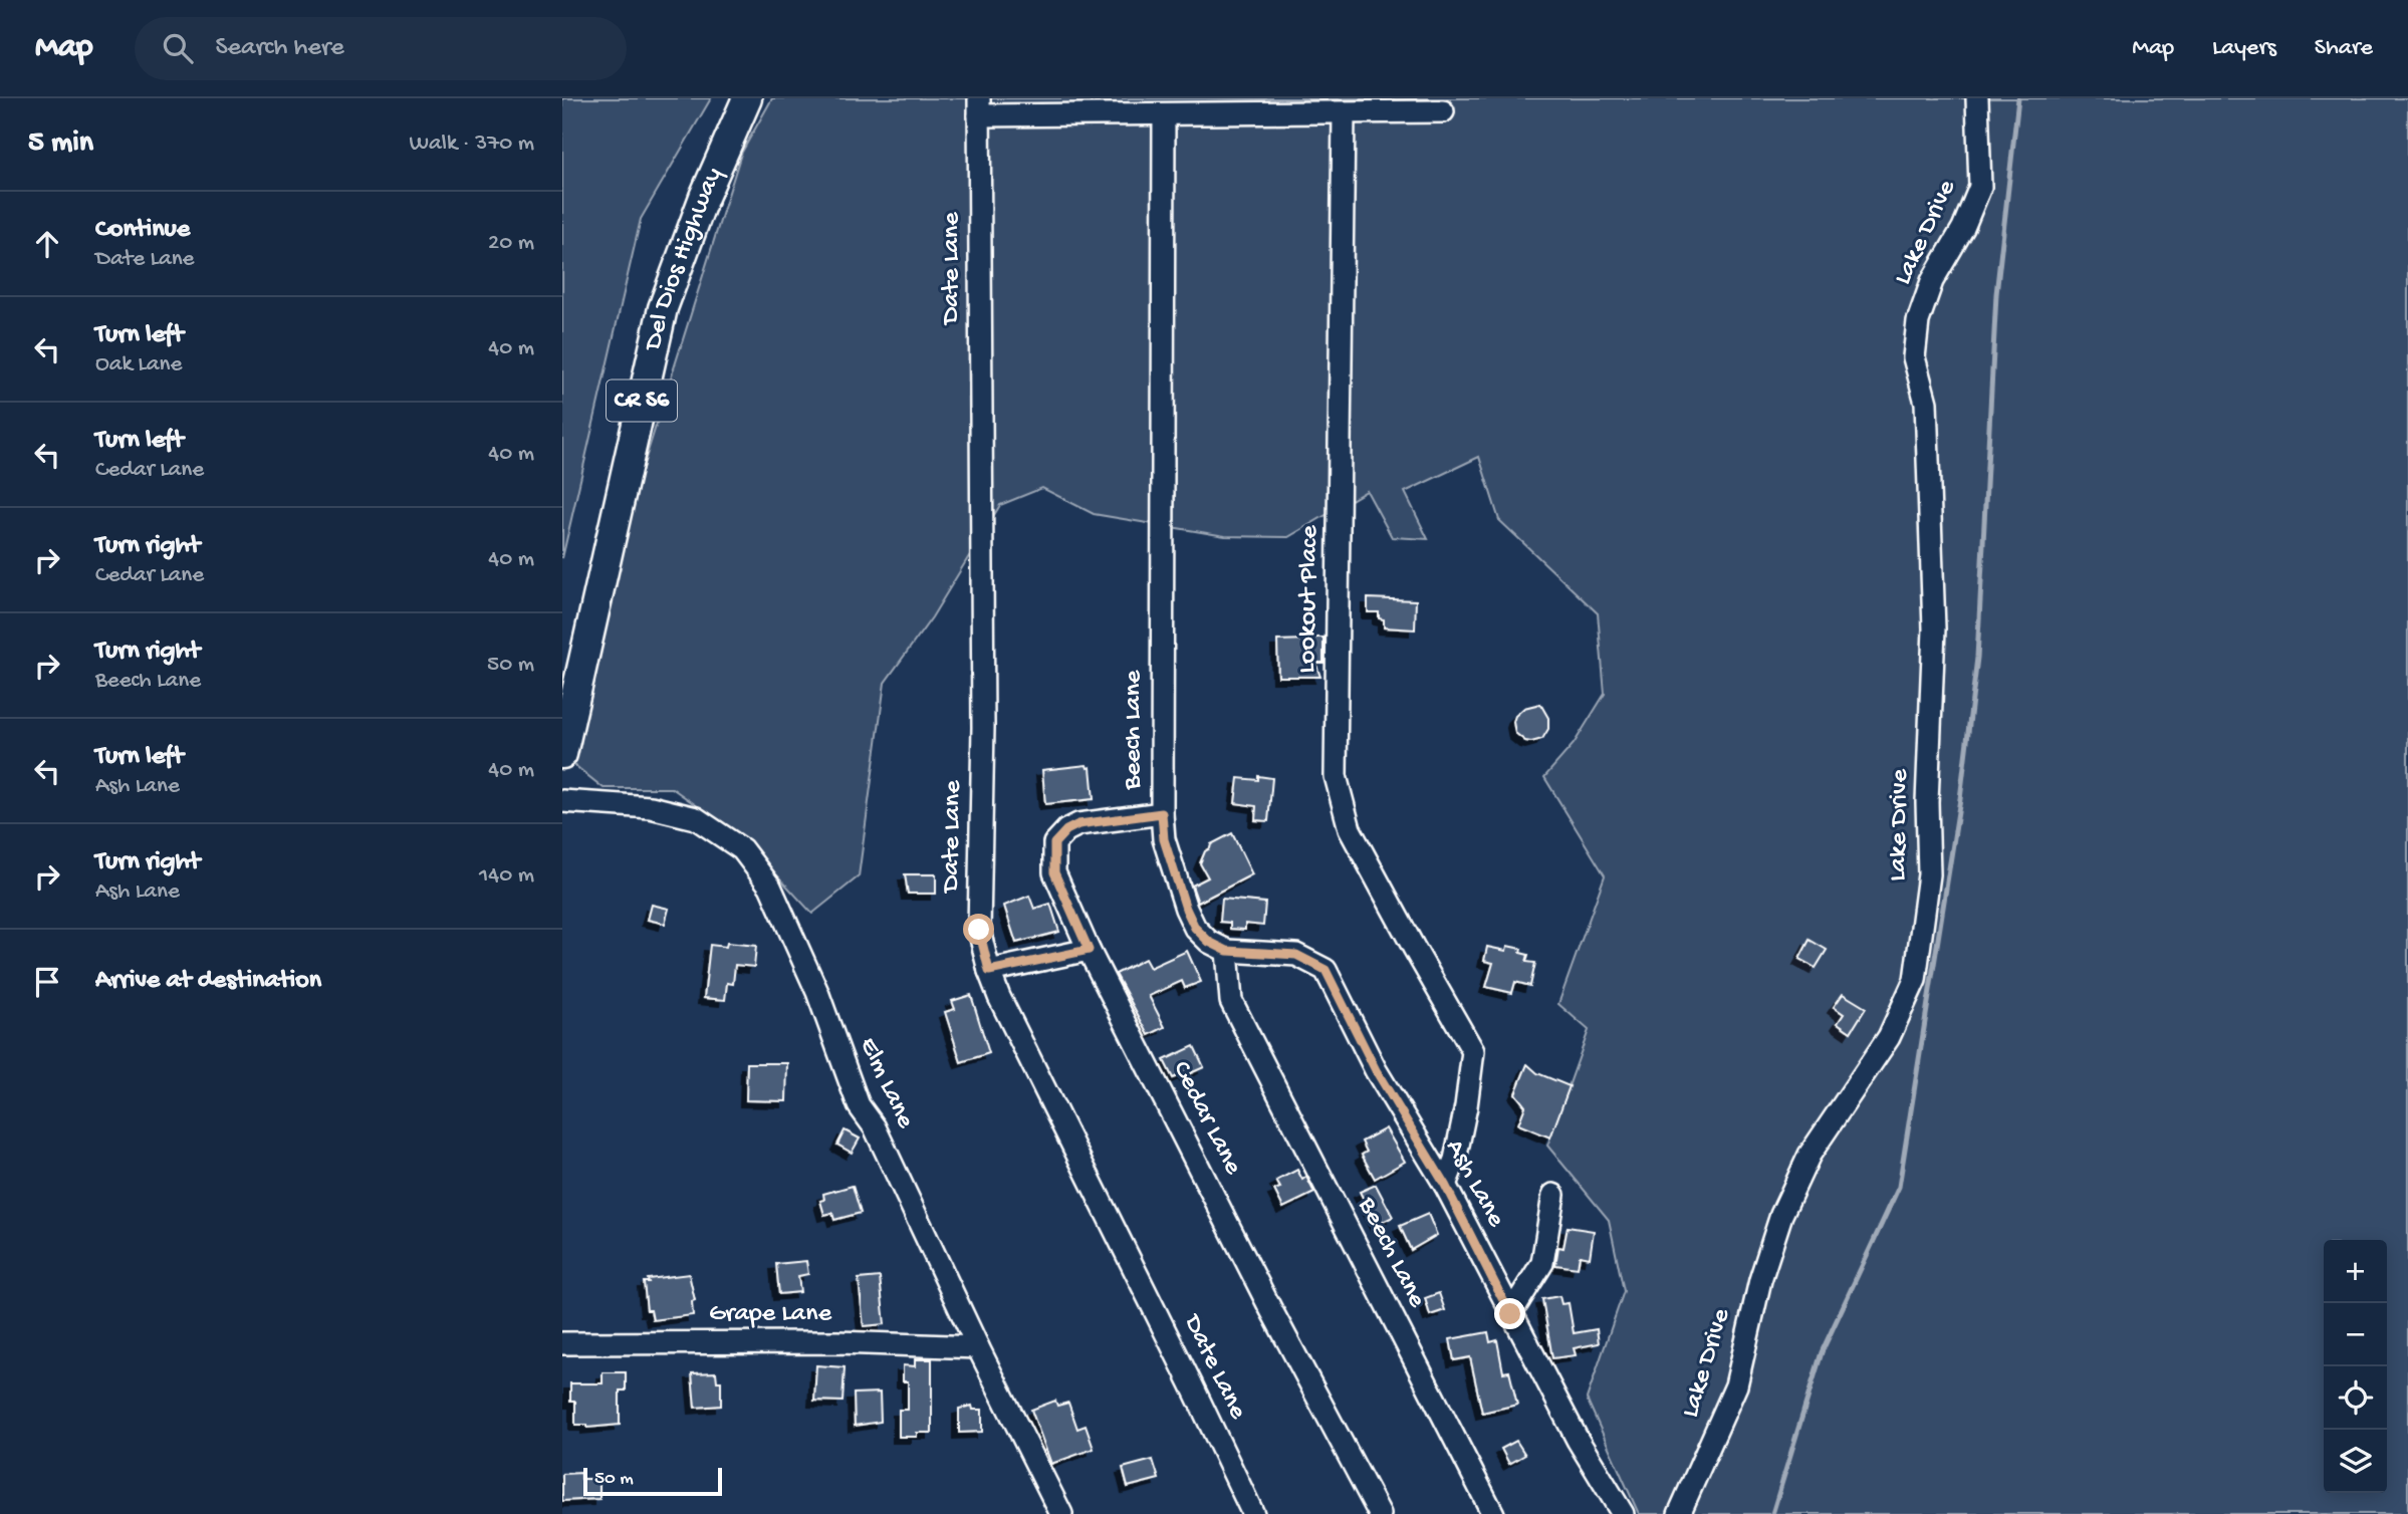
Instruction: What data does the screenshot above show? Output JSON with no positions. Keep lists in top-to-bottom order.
{
  "streets": {
    "main road": ["Del Dios Highway", "CR S6"],
    "street": [
      "Lake Drive",
      "Date Lane",
      "Lookout Place",
      "Beech Lane",
      "Elm Lane",
      "Cedar Lane",
      "Ash Lane",
      "Grape Lane"
    ]
  },
  "crossings": [
    ["Lookout Place", "Ash Lane"],
    ["Beech Lane", "Cedar Lane"],
    ["Beech Lane", "Ash Lane"],
    ["Elm Lane", "Grape Lane"]
  ],
  "scale_bar": "50 m",
  "page": {
    "header": "Map",
    "search": "Search here",
    "nav": ["Map", "Layers", "Share"],
    "heading": ["5 min", "Walk · 370 m"],
    "list": [
      ["Continue", "Date Lane", "20 m"],
      ["Turn left", "Oak Lane", "40 m"],
      ["Turn left", "Cedar Lane", "40 m"],
      ["Turn right", "Cedar Lane", "40 m"],
      ["Turn right", "Beech Lane", "50 m"],
      ["Turn left", "Ash Lane", "40 m"],
      ["Turn right", "Ash Lane", "140 m"],
      "Arrive at destination"
    ],
    "map_buttons": ["+", "−"],
    "scale": "50 m"
  }
}
